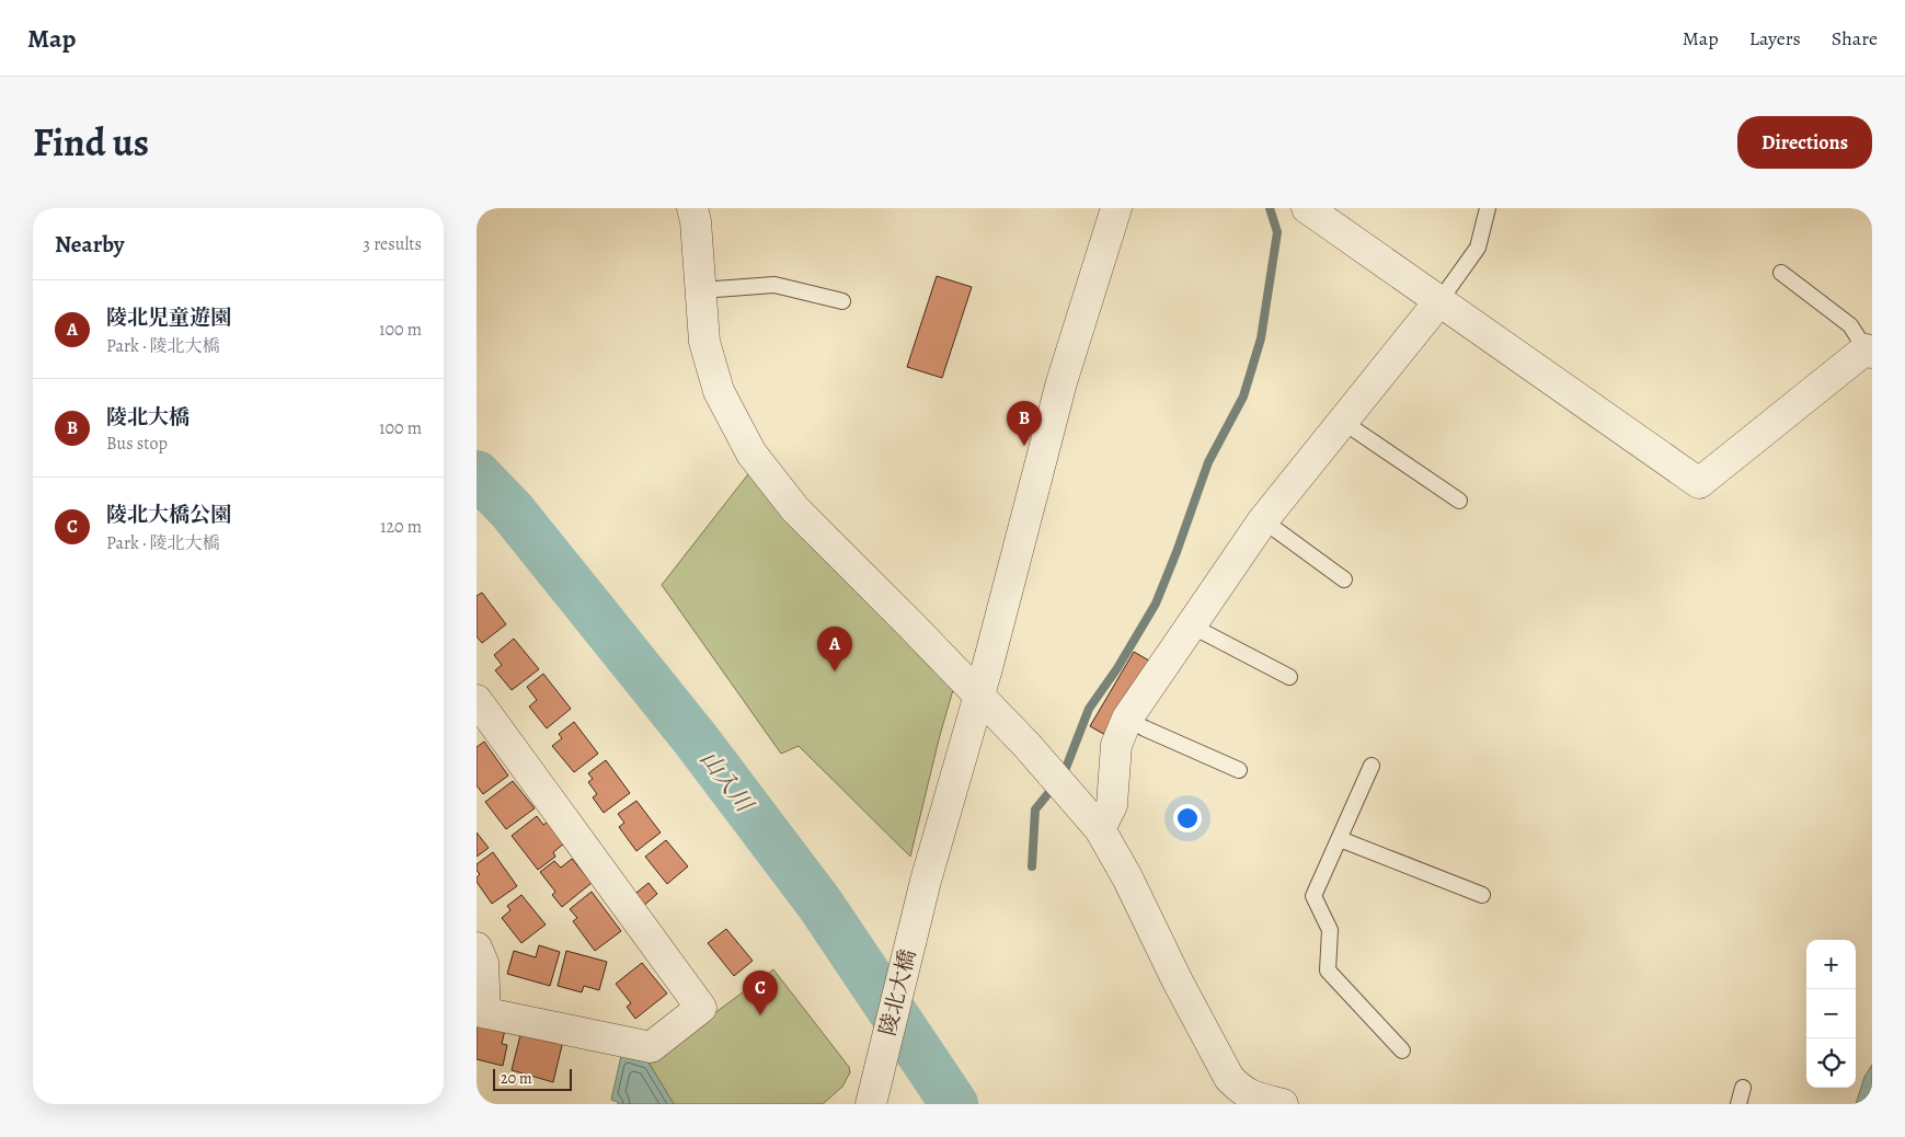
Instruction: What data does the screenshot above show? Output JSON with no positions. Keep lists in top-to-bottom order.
{
  "streets": {
    "street": ["陵北大橋"]
  },
  "water": ["山入川"],
  "scale_bar": "20 m",
  "page": {
    "header": "Map",
    "nav": ["Map", "Layers", "Share"],
    "title": "Find us",
    "buttons": "Directions",
    "heading": ["Nearby", "3 results"],
    "list": [
      {
        "mark": "A",
        "name": "陵北児童遊園",
        "note": "Park · 陵北大橋",
        "value": "100 m"
      },
      {
        "mark": "B",
        "name": "陵北大橋",
        "note": "Bus stop",
        "value": "100 m"
      },
      {
        "mark": "C",
        "name": "陵北大橋公園",
        "note": "Park · 陵北大橋",
        "value": "120 m"
      }
    ],
    "pins": ["B", "A", "C"],
    "map_buttons": ["+", "−"],
    "scale": "20 m"
  }
}
